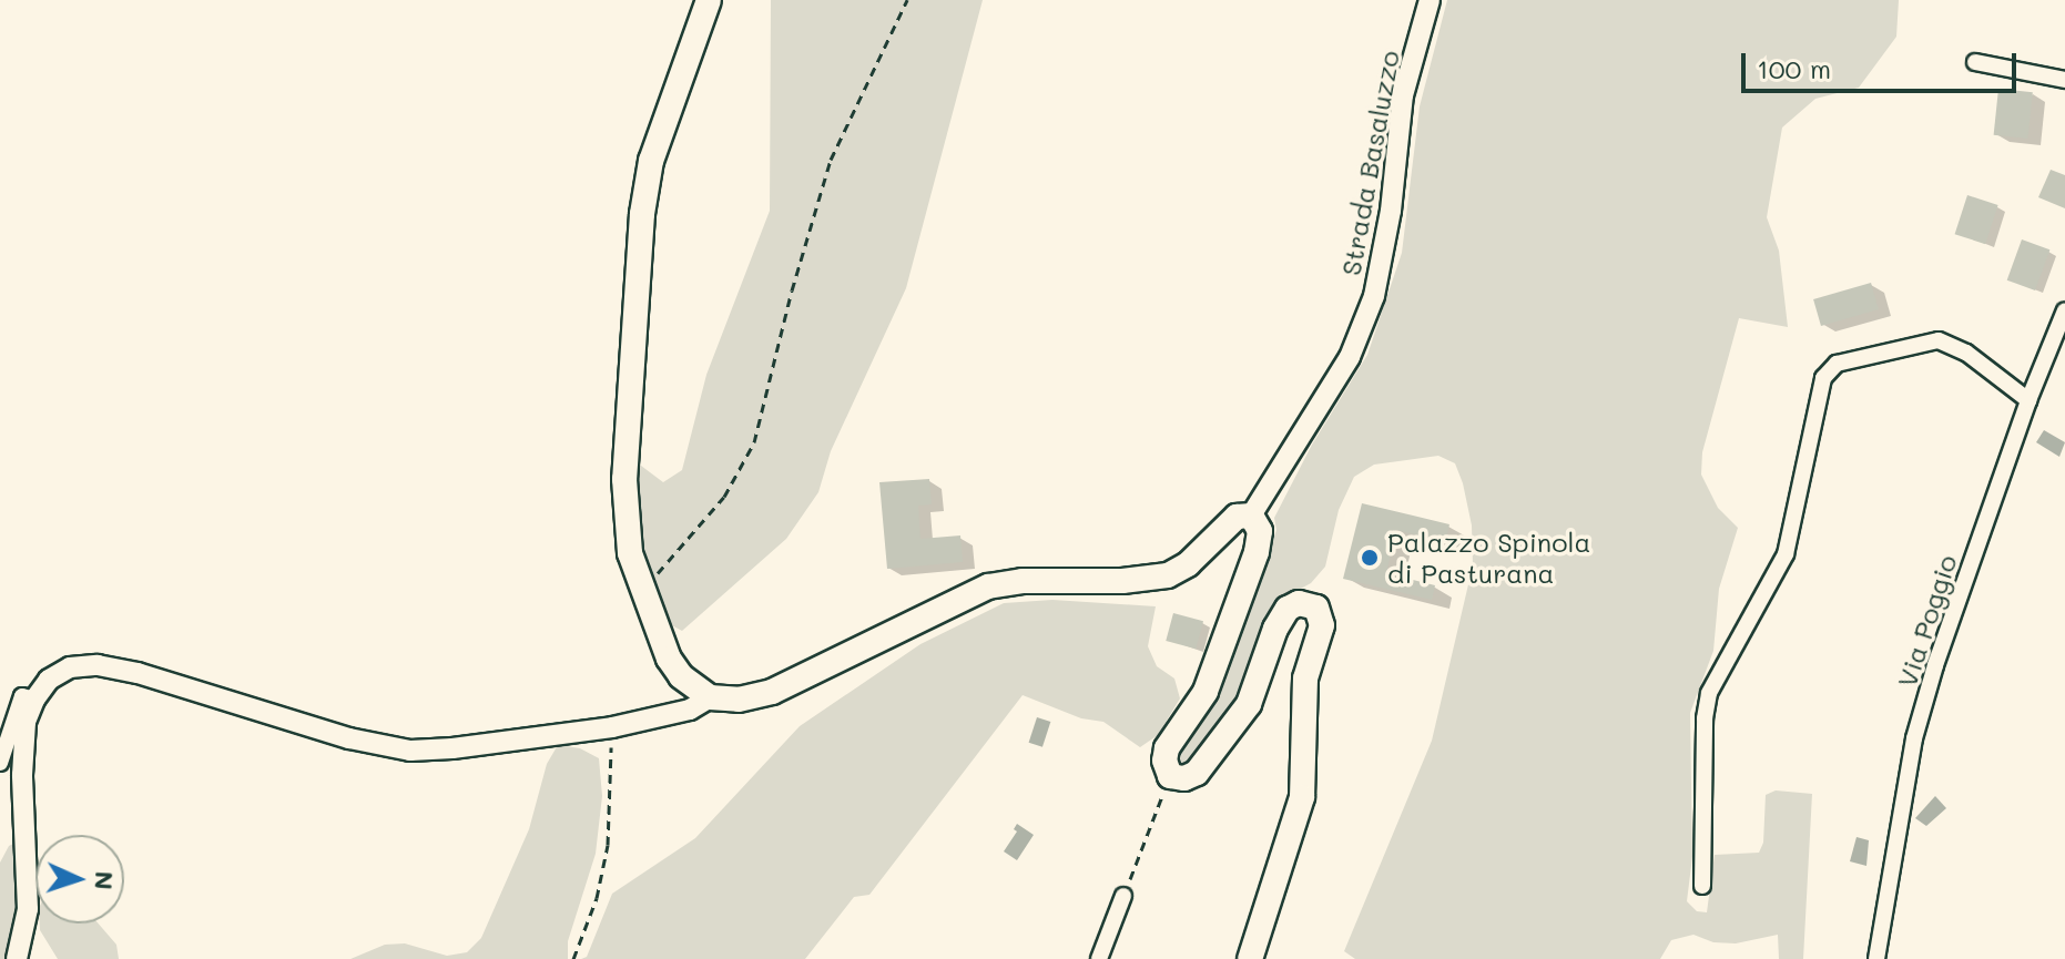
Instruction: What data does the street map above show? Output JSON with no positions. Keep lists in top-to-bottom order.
{
  "streets": {
    "street": ["Strada Basaluzzo", "Via Poggio"]
  },
  "places": ["Palazzo Spinola di Pasturana"],
  "scale_bar": "100 m",
  "north": "right"
}
